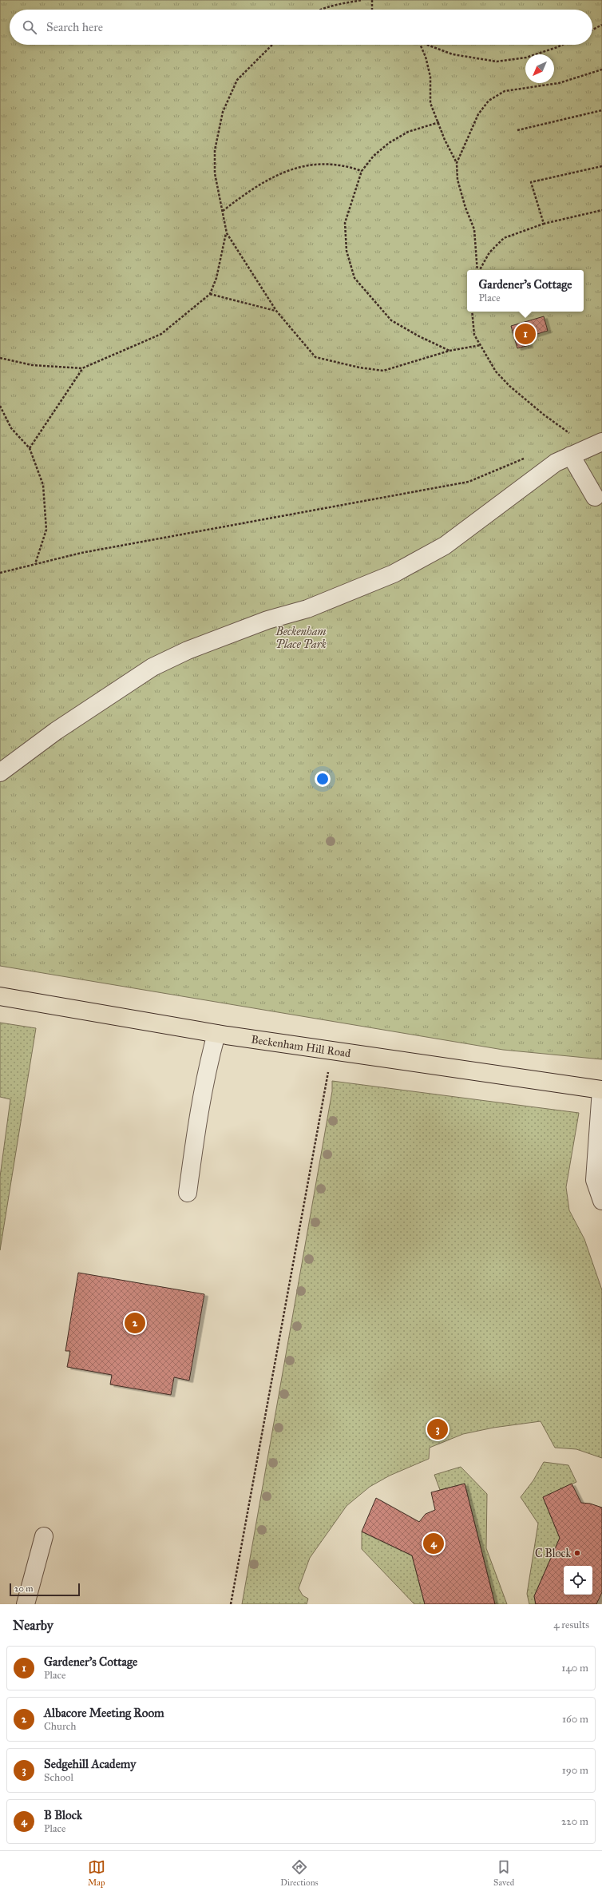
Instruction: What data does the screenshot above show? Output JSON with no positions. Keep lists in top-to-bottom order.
{
  "streets": {
    "main road": ["Beckenham Hill Road"]
  },
  "parks": ["Beckenham Place Park"],
  "places": ["C Block"],
  "scale_bar": "20 m",
  "north": "bottom left",
  "page": {
    "search": "Search here",
    "popup": ["Gardener's Cottage", "Place"],
    "pins": [
      "1",
      "2",
      "3",
      "4"
    ],
    "scale": "20 m",
    "heading": ["Nearby", "4 results"],
    "list": [
      {
        "mark": "1",
        "name": "Gardener's Cottage",
        "note": "Place",
        "value": "140 m"
      },
      {
        "mark": "2",
        "name": "Albacore Meeting Room",
        "note": "Church",
        "value": "160 m"
      },
      {
        "mark": "3",
        "name": "Sedgehill Academy",
        "note": "School",
        "value": "190 m"
      },
      {
        "mark": "4",
        "name": "B Block",
        "note": "Place",
        "value": "220 m"
      }
    ],
    "nav": ["Map", "Directions", "Saved"]
  }
}
